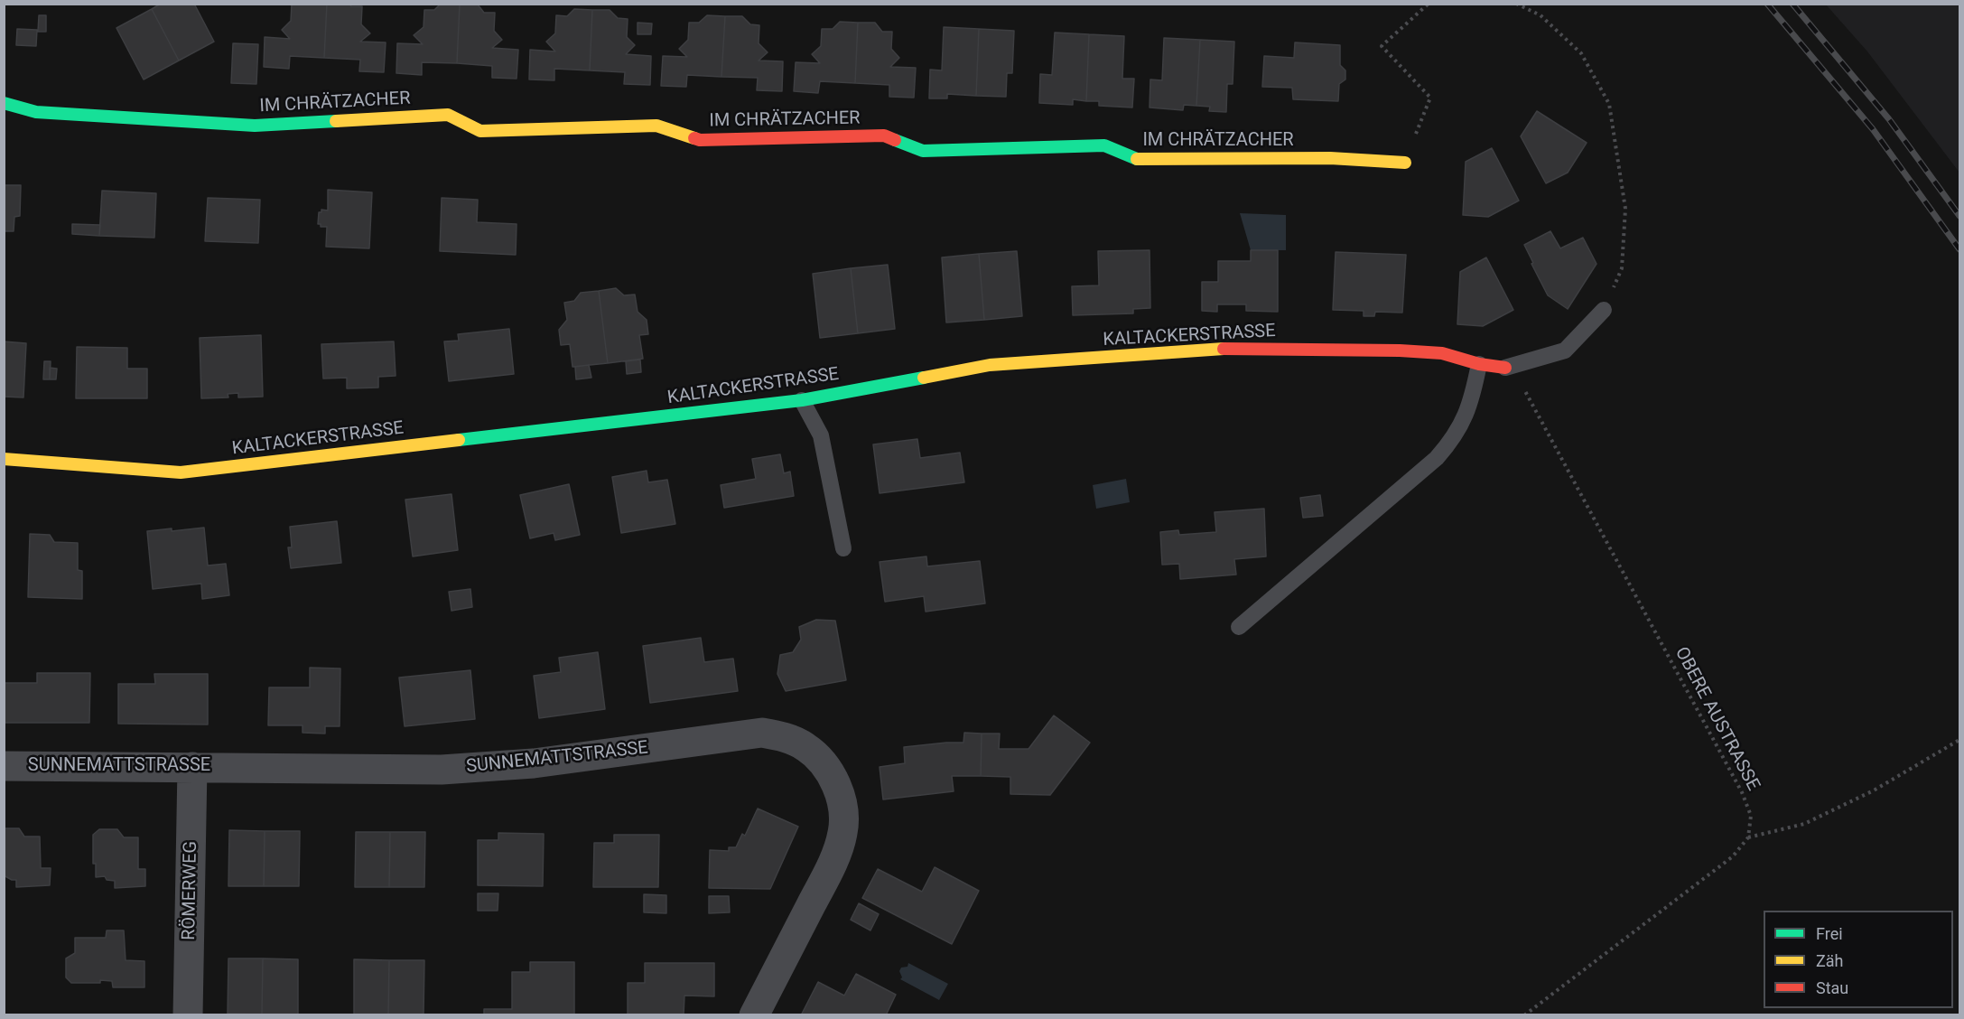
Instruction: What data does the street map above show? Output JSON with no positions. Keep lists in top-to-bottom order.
{
  "streets": {
    "street": [
      "IM CHRÄTZACHER",
      "KALTACKERSTRASSE",
      "SUNNEMATTSTRASSE",
      "RÖMERWEG"
    ],
    "path": ["OBERE AUSTRASSE"]
  },
  "crossings": [
    ["KALTACKERSTRASSE", "OBERE AUSTRASSE"],
    ["SUNNEMATTSTRASSE", "RÖMERWEG"]
  ],
  "legend": ["Frei", "Zäh", "Stau"]
}
